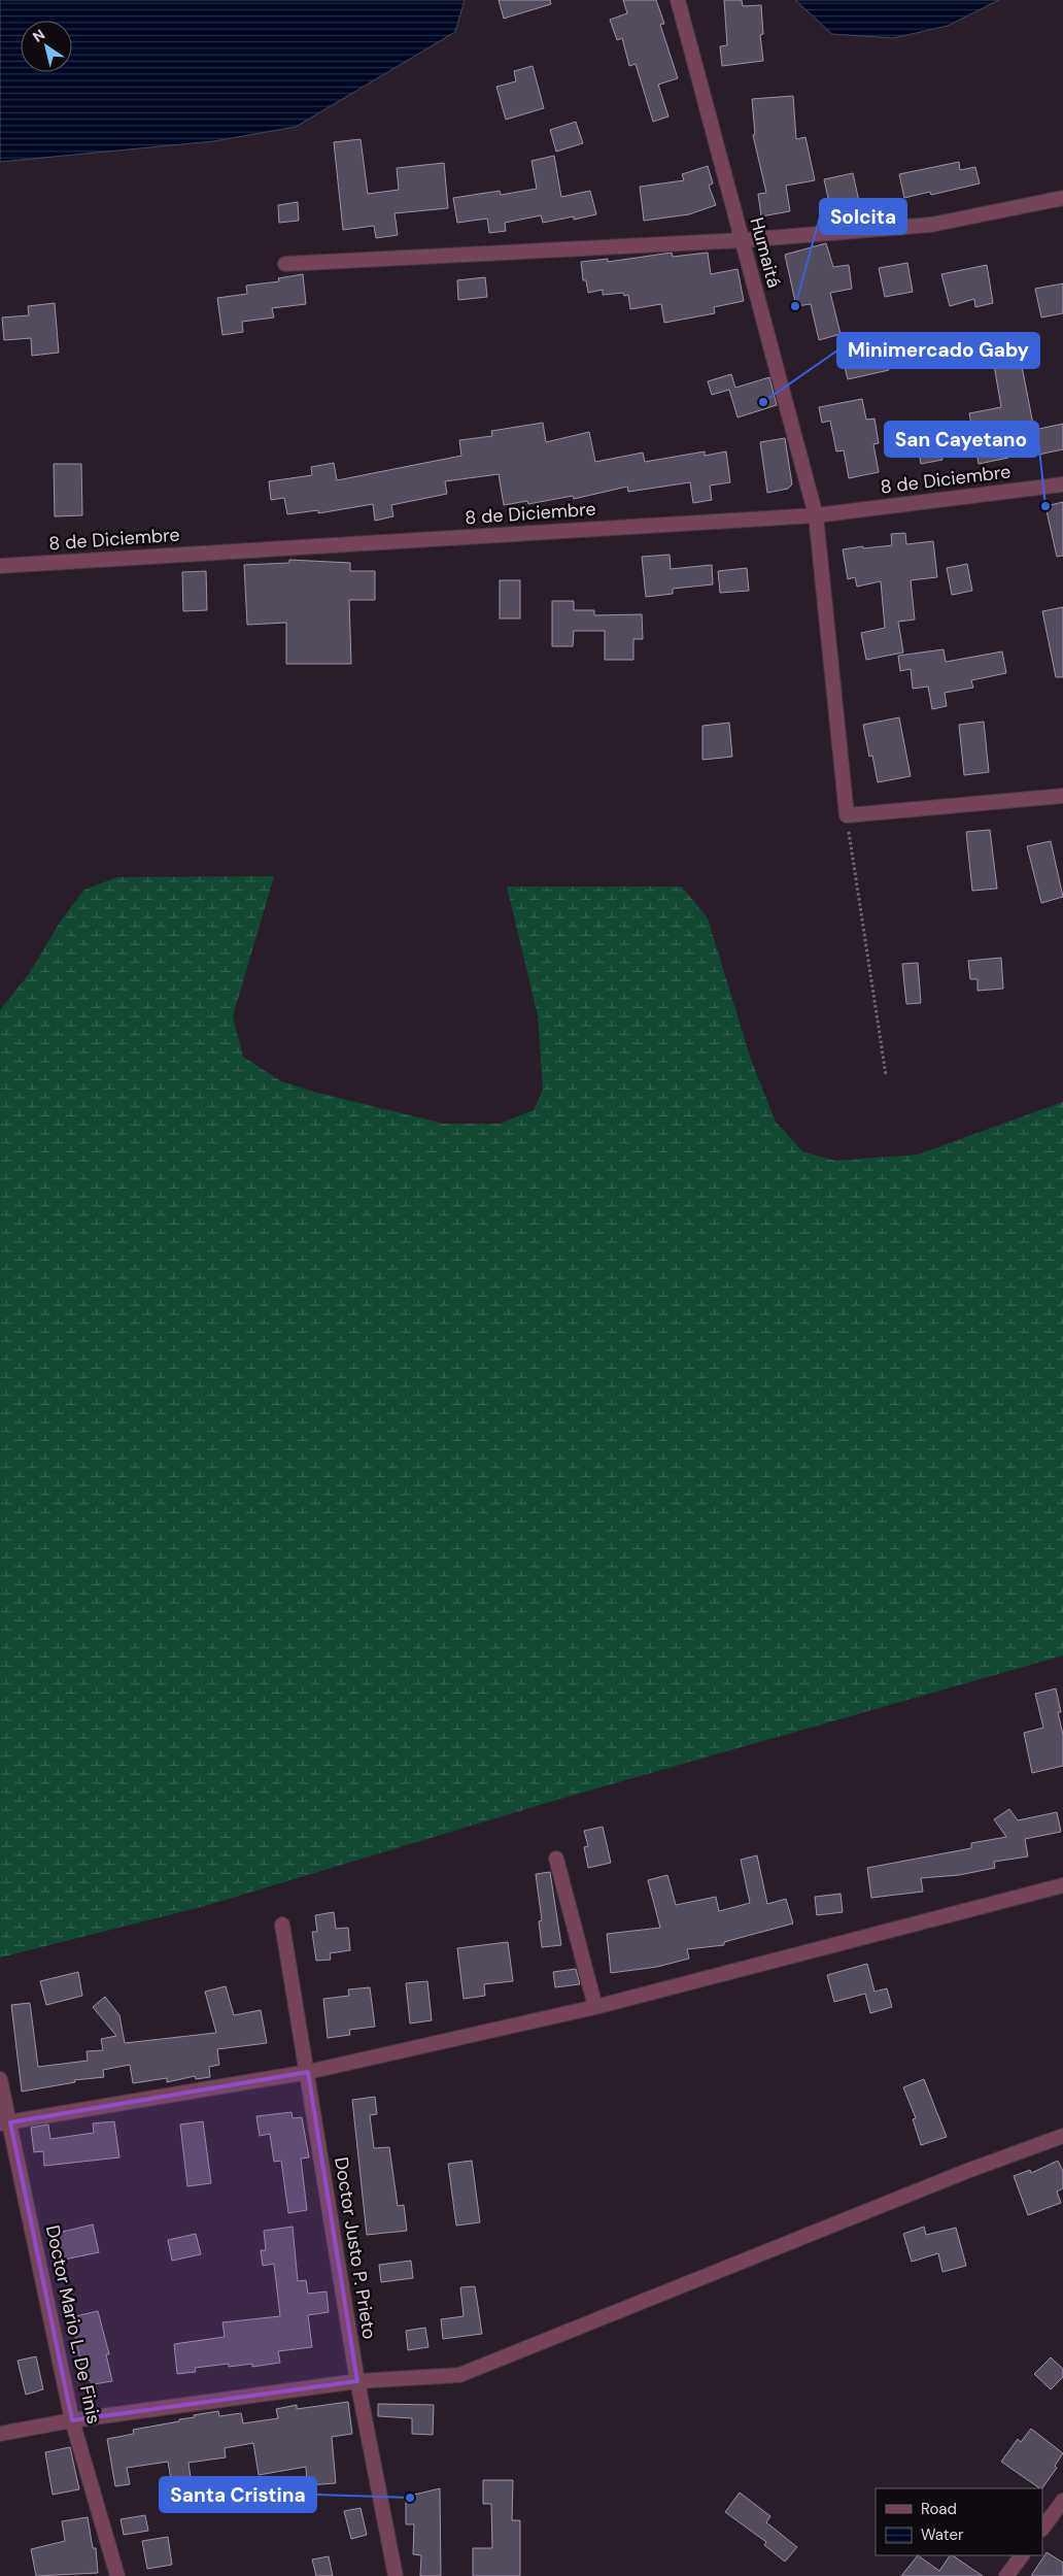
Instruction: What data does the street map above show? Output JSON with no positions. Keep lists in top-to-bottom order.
{
  "streets": {
    "street": [
      "Humaitá",
      "8 de Diciembre",
      "Doctor Justo P. Prieto",
      "Doctor Mario L. De Finis"
    ]
  },
  "crossings": [
    ["Humaitá", "8 de Diciembre"]
  ],
  "places": [
    "Solcita",
    "Minimercado Gaby",
    "San Cayetano",
    "Santa Cristina"
  ],
  "legend": ["Road", "Water"],
  "north": "top left"
}
